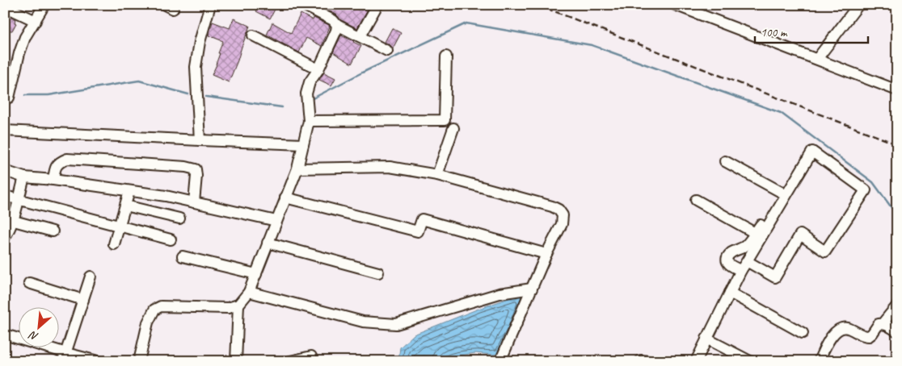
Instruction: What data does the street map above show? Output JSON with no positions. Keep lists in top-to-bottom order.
{
  "scale_bar": "100 m",
  "north": "bottom left"
}
